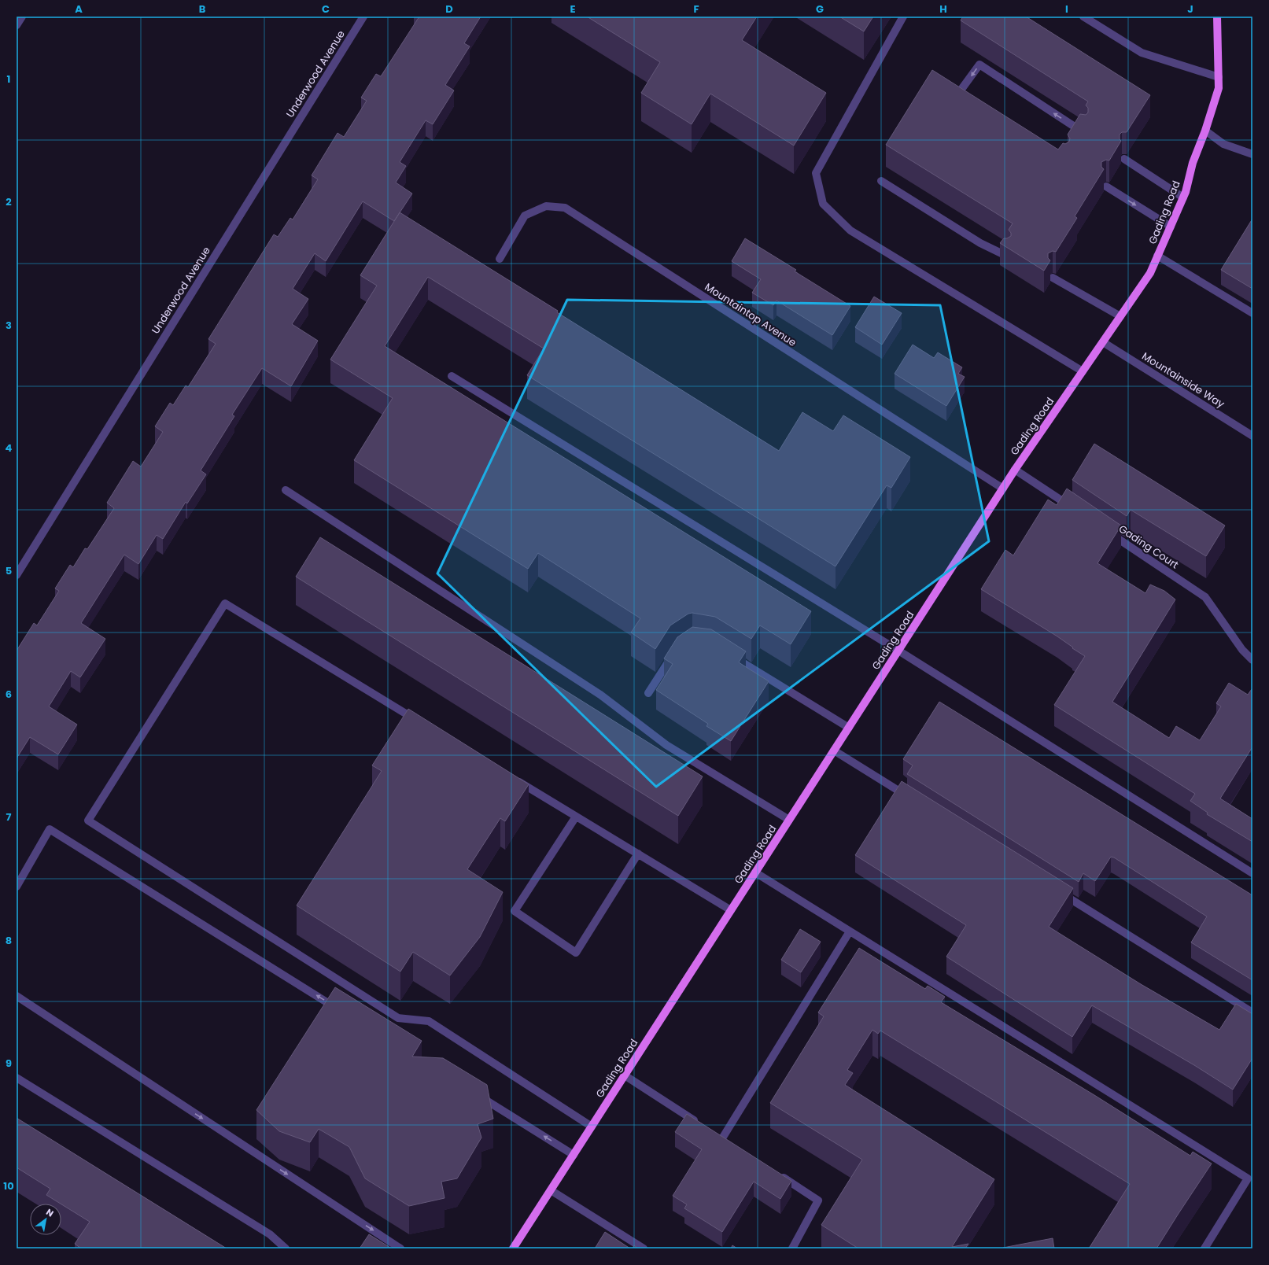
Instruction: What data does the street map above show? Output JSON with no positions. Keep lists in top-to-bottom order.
{
  "streets": {
    "main road": ["Gading Road"],
    "street": [
      "Underwood Avenue",
      "Mountaintop Avenue",
      "Mountainside Way",
      "Gading Court"
    ]
  },
  "crossings": [
    ["Gading Road", "Mountaintop Avenue"],
    ["Gading Road", "Mountainside Way"]
  ],
  "north": "top right",
  "grid": {
    "columns": [
      "A",
      "B",
      "C",
      "D",
      "E",
      "F",
      "G",
      "H",
      "I",
      "J"
    ],
    "rows": [
      "1",
      "2",
      "3",
      "4",
      "5",
      "6",
      "7",
      "8",
      "9",
      "10"
    ]
  }
}
